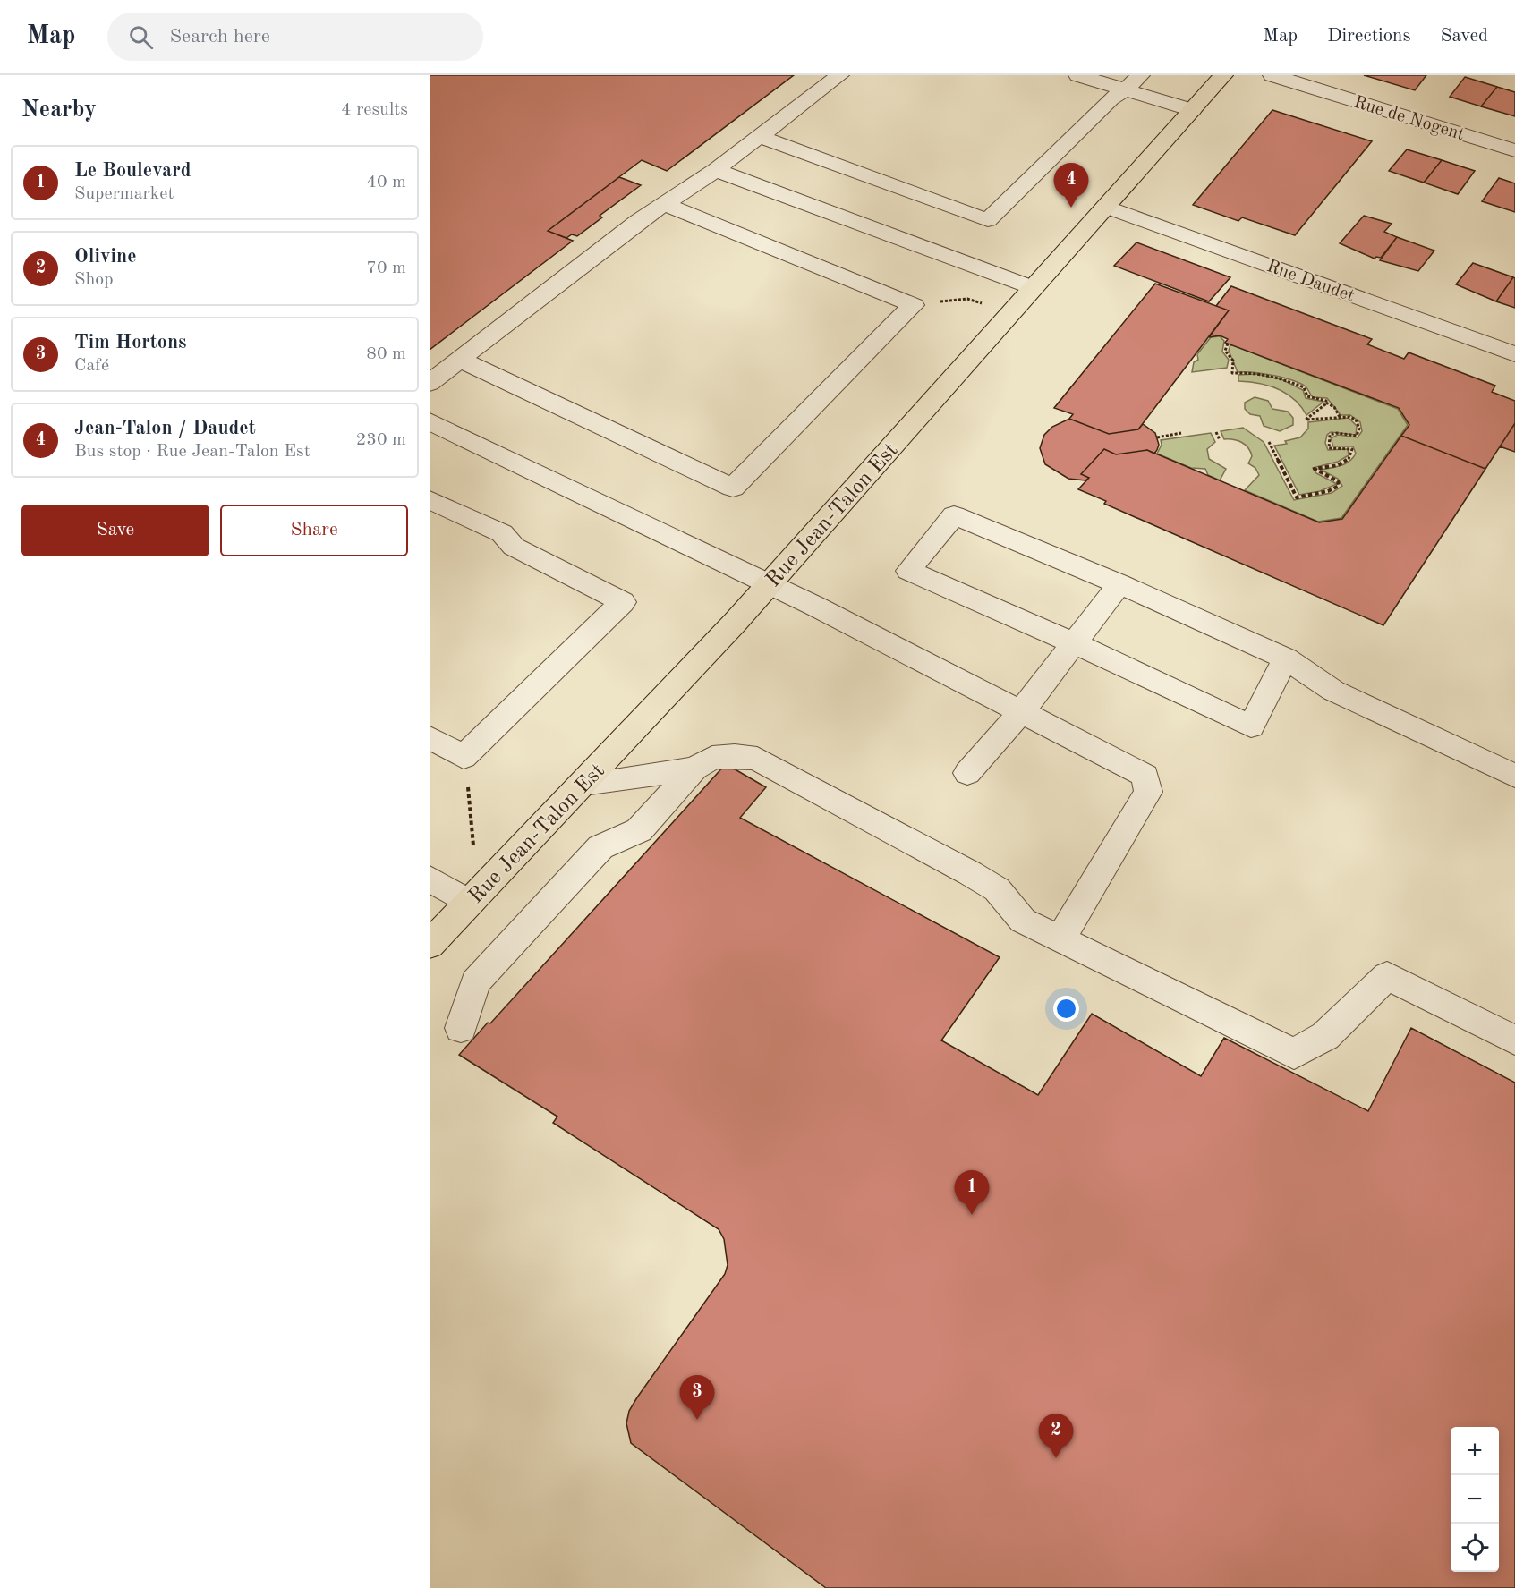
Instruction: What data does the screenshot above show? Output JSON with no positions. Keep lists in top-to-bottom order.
{
  "streets": {
    "main road": ["Rue Jean-Talon Est"],
    "street": ["Rue de Nogent", "Rue Daudet"]
  },
  "crossings": [
    ["Rue Daudet", "Rue Jean-Talon Est"]
  ],
  "page": {
    "header": "Map",
    "search": "Search here",
    "nav": ["Map", "Directions", "Saved"],
    "heading": ["Nearby", "4 results"],
    "list": [
      {
        "mark": "1",
        "name": "Le Boulevard",
        "note": "Supermarket",
        "value": "40 m"
      },
      {
        "mark": "2",
        "name": "Olivine",
        "note": "Shop",
        "value": "70 m"
      },
      {
        "mark": "3",
        "name": "Tim Hortons",
        "note": "Café",
        "value": "80 m"
      },
      {
        "mark": "4",
        "name": "Jean-Talon / Daudet",
        "note": "Bus stop · Rue Jean-Talon Est",
        "value": "230 m"
      }
    ],
    "pins": [
      "4",
      "1",
      "3",
      "2"
    ],
    "buttons": ["Save", "Share"],
    "map_buttons": ["+", "−"]
  }
}
